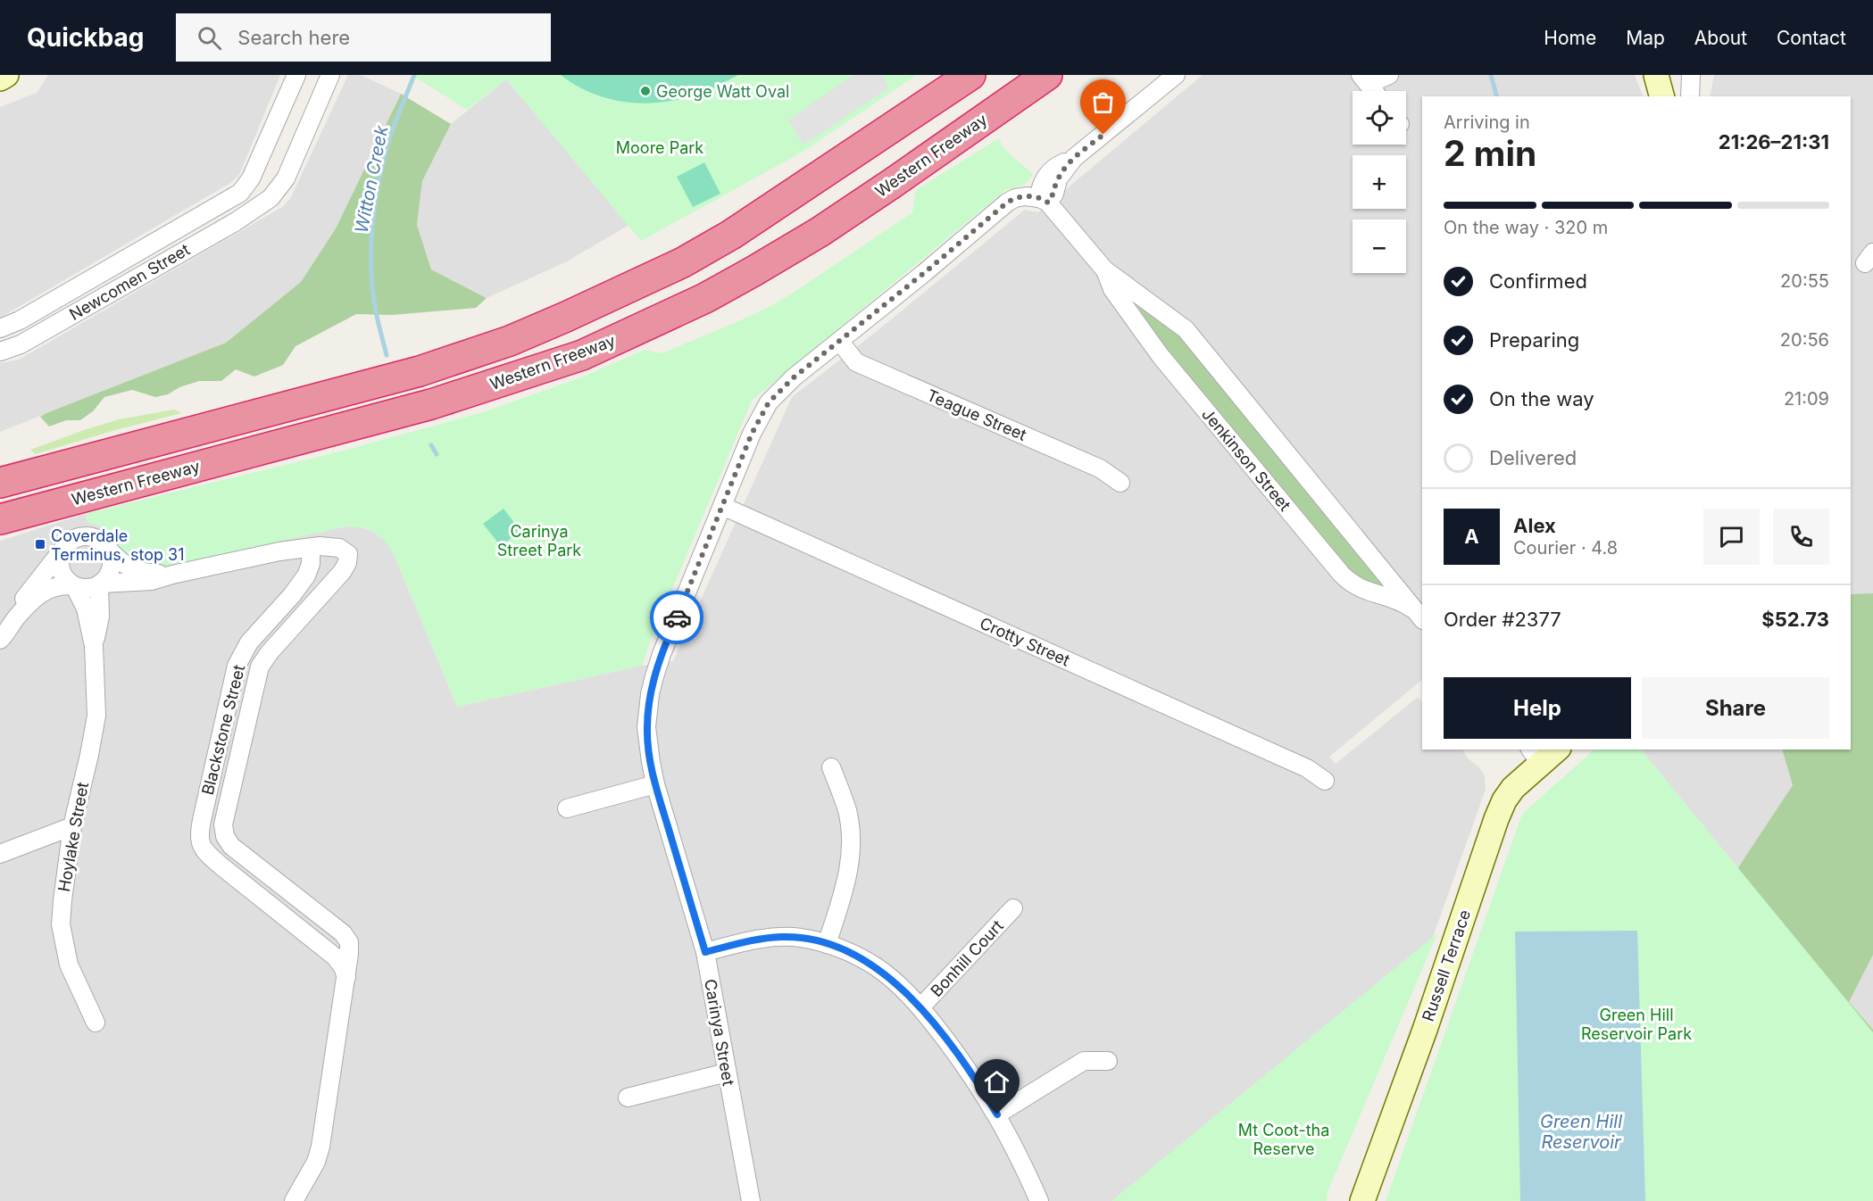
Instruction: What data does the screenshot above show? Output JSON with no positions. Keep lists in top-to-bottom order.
{
  "streets": {
    "highway": ["Western Freeway"],
    "main road": ["Russell Terrace"],
    "street": [
      "Newcomen Street",
      "Teague Street",
      "Jenkinson Street",
      "Crotty Street",
      "Blackstone Street",
      "Hoylake Street",
      "Bonhill Court",
      "Carinya Street"
    ]
  },
  "crossings": [
    ["Teague Street", "Carinya Street"],
    ["Jenkinson Street", "Carinya Street"],
    ["Crotty Street", "Carinya Street"]
  ],
  "water": ["Witton Creek", "Green Hill Reservoir"],
  "parks": [
    "Moore Park",
    "Carinya Street Park",
    "Green Hill Reservoir Park",
    "Mt Coot-tha Reserve"
  ],
  "places": {
    "other": ["George Watt Oval"],
    "transit": ["Coverdale Terminus, stop 31"]
  },
  "page": {
    "header": "Quickbag",
    "search": "Search here",
    "nav": [
      "Home",
      "Map",
      "About",
      "Contact"
    ],
    "map_buttons": ["+", "−"],
    "heading": ["2 min", "Arriving in", "21:26–21:31"],
    "panel": [
      "Alex",
      "Courier · 4.8",
      "Order #2377",
      "$52.73"
    ],
    "bar": "On the way · 320 m",
    "list": [
      ["Confirmed", "20:55"],
      ["Preparing", "20:56"],
      ["On the way", "21:09"],
      "Delivered"
    ],
    "round": "A",
    "buttons": ["Help", "Share"]
  }
}
